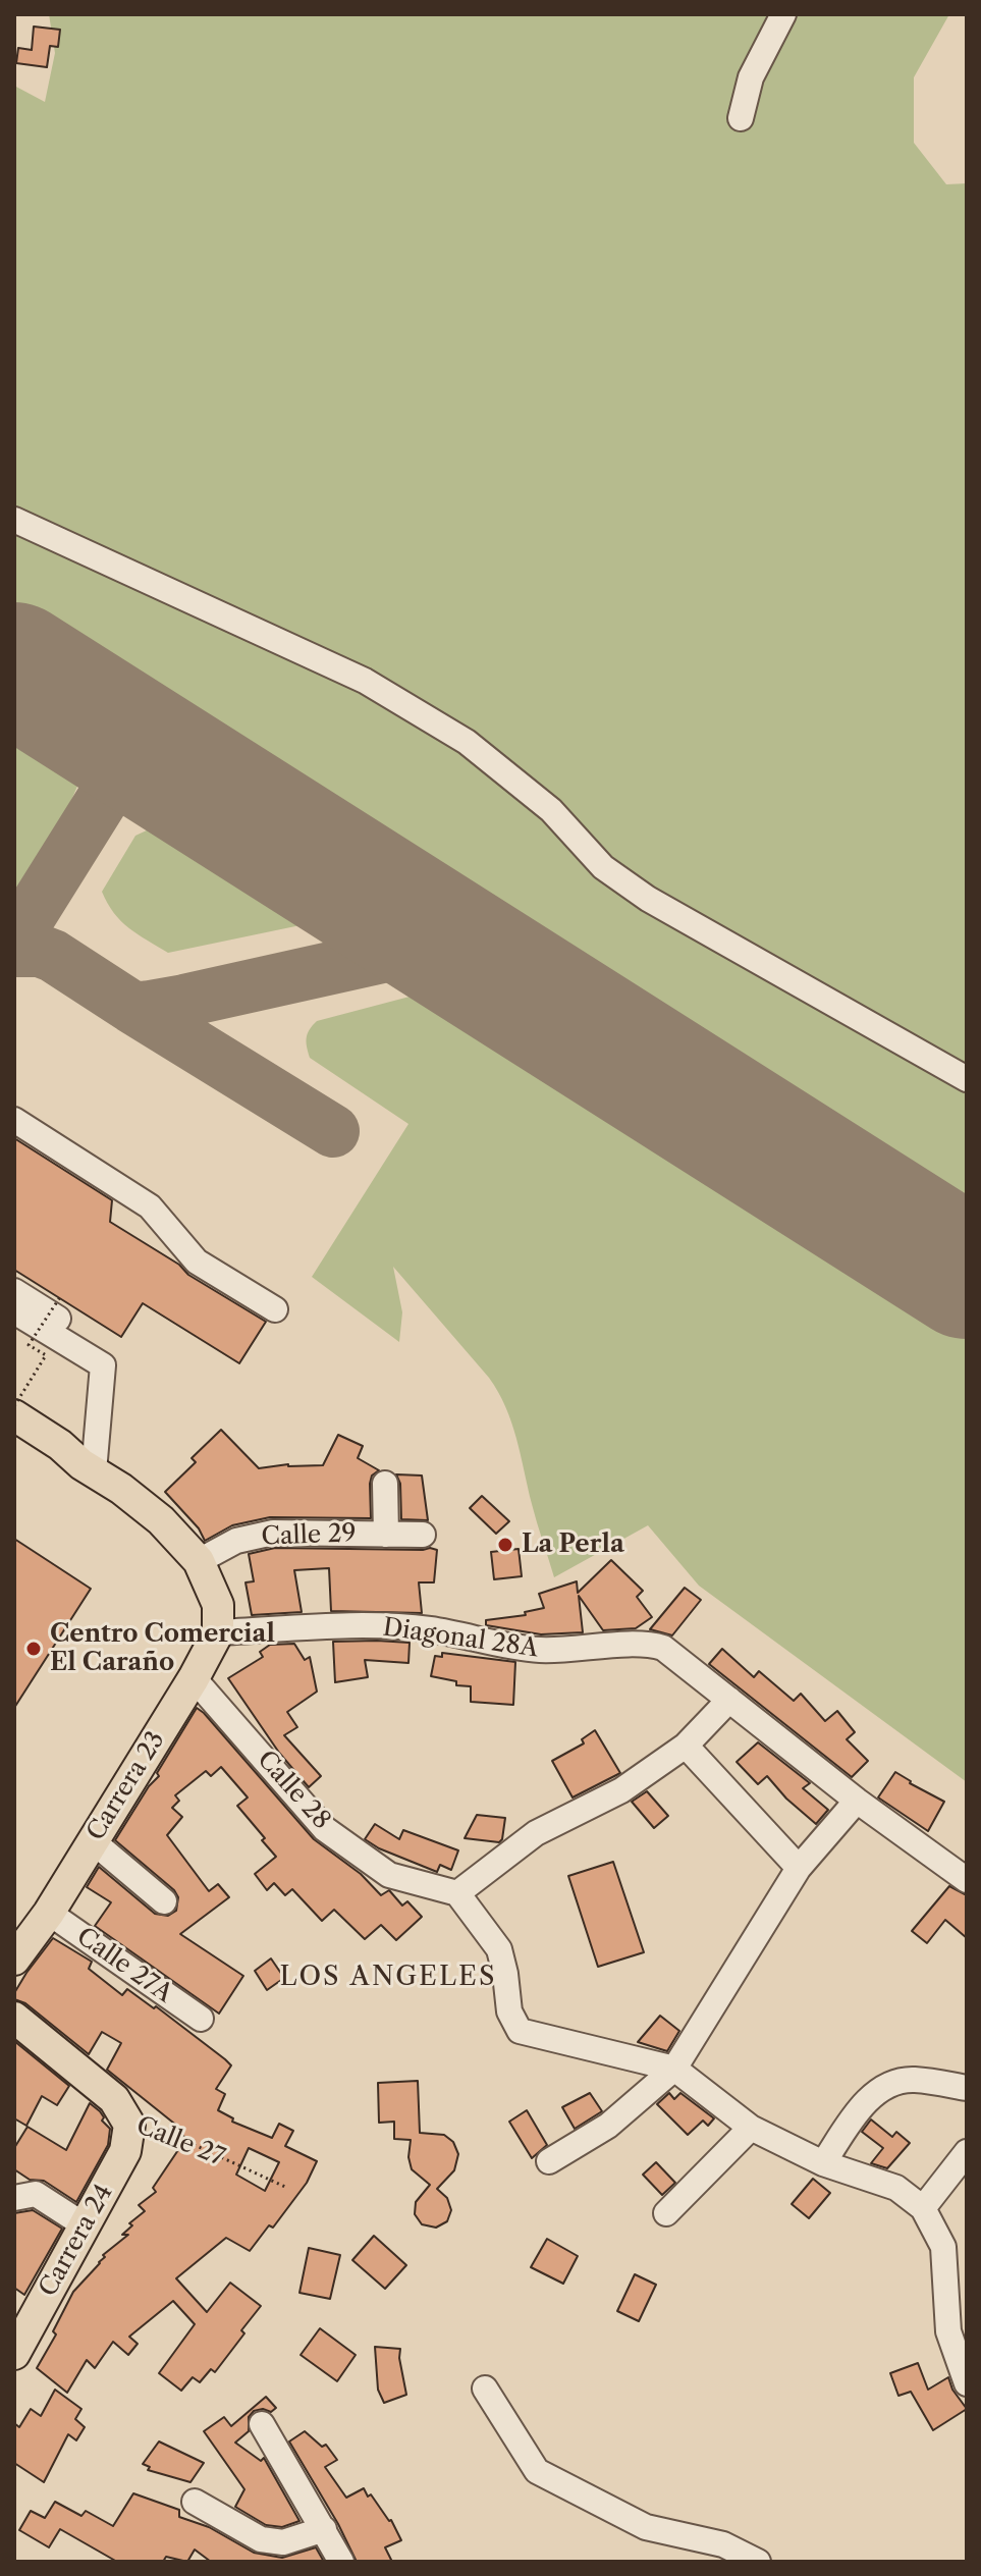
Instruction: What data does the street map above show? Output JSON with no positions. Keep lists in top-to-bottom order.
{
  "streets": {
    "main road": ["Carrera 23", "Calle 27", "Carrera 24"],
    "street": [
      "Calle 29",
      "Diagonal 28A",
      "Calle 28",
      "Calle 27A"
    ]
  },
  "crossings": [
    ["Diagonal 28A", "Carrera 23"],
    ["Carrera 23", "Calle 28"],
    ["Carrera 23", "Calle 27A"],
    ["Calle 27", "Carrera 24"]
  ],
  "districts": ["LOS ANGELES"],
  "places": ["La Perla", "Centro Comercial El Caraño"]
}
